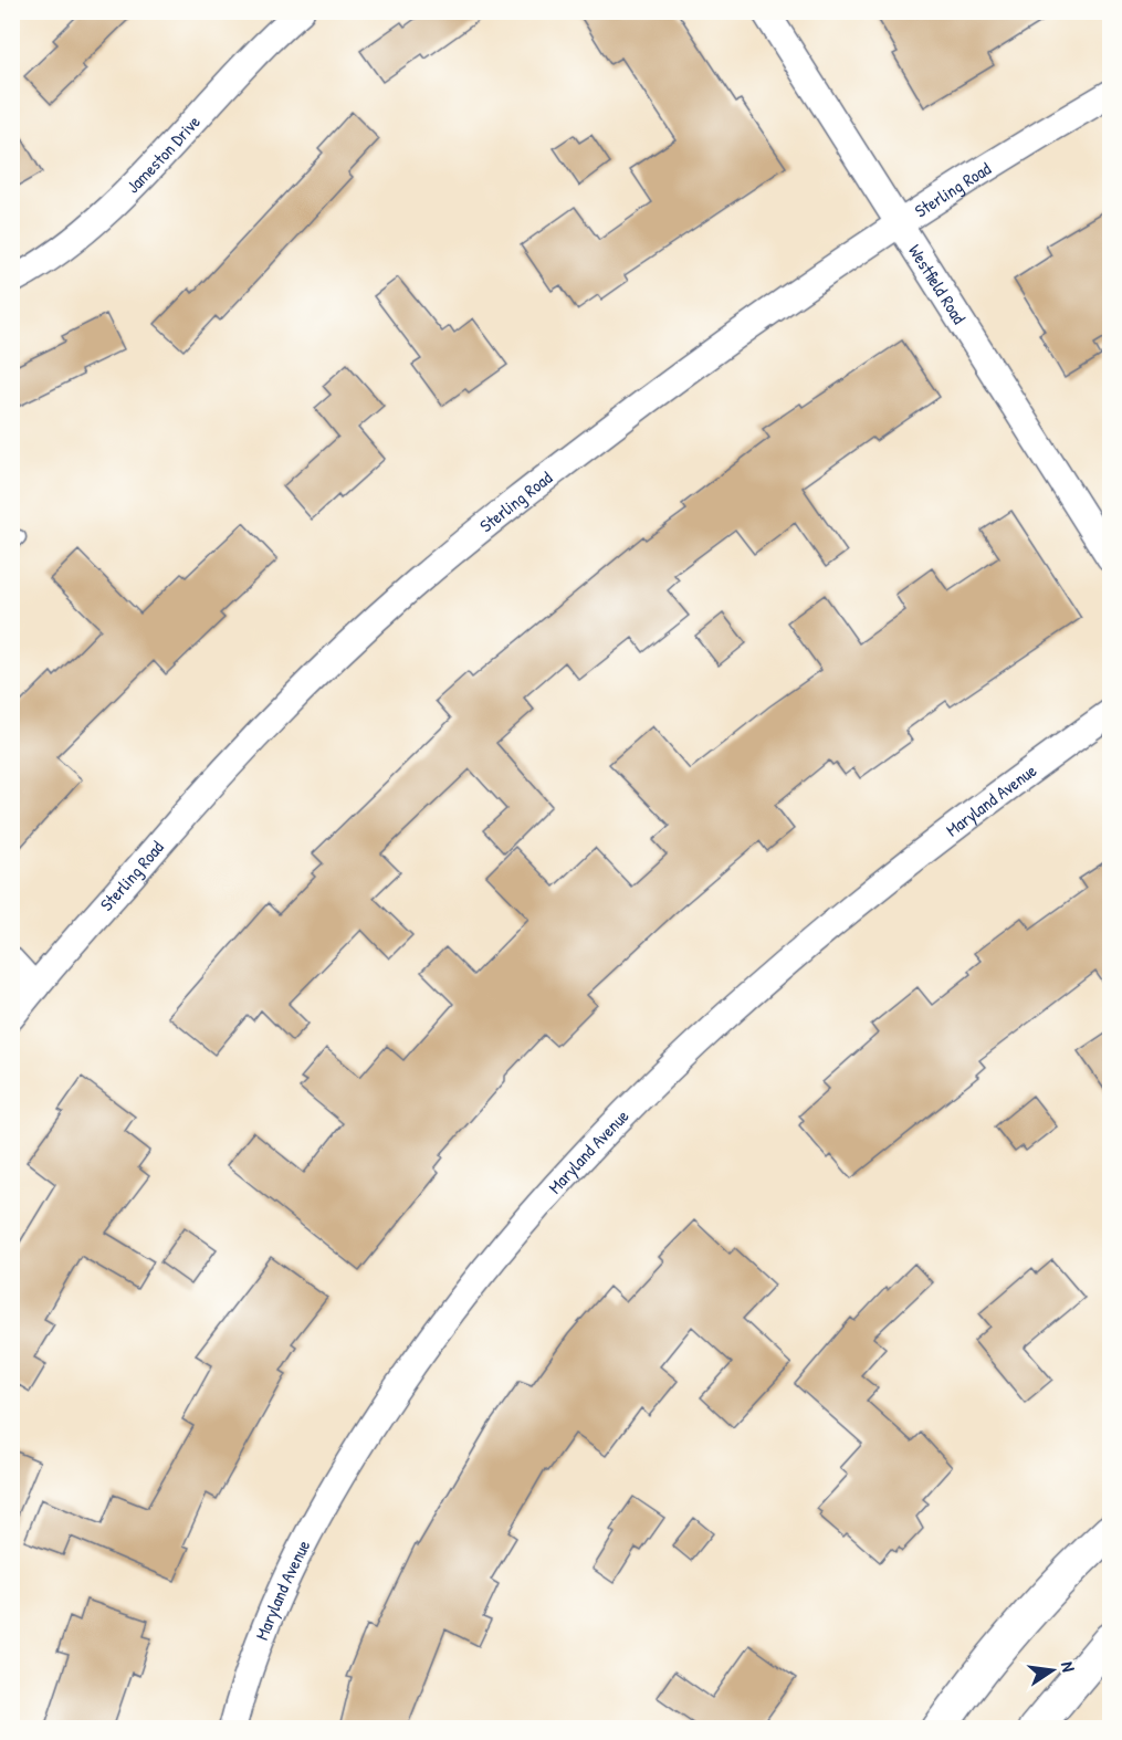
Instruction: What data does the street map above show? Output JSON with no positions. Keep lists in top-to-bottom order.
{
  "streets": {
    "street": [
      "Jameston Drive",
      "Sterling Road",
      "Westfield Road",
      "Maryland Avenue"
    ]
  },
  "crossings": [
    ["Sterling Road", "Westfield Road"]
  ],
  "north": "right"
}
